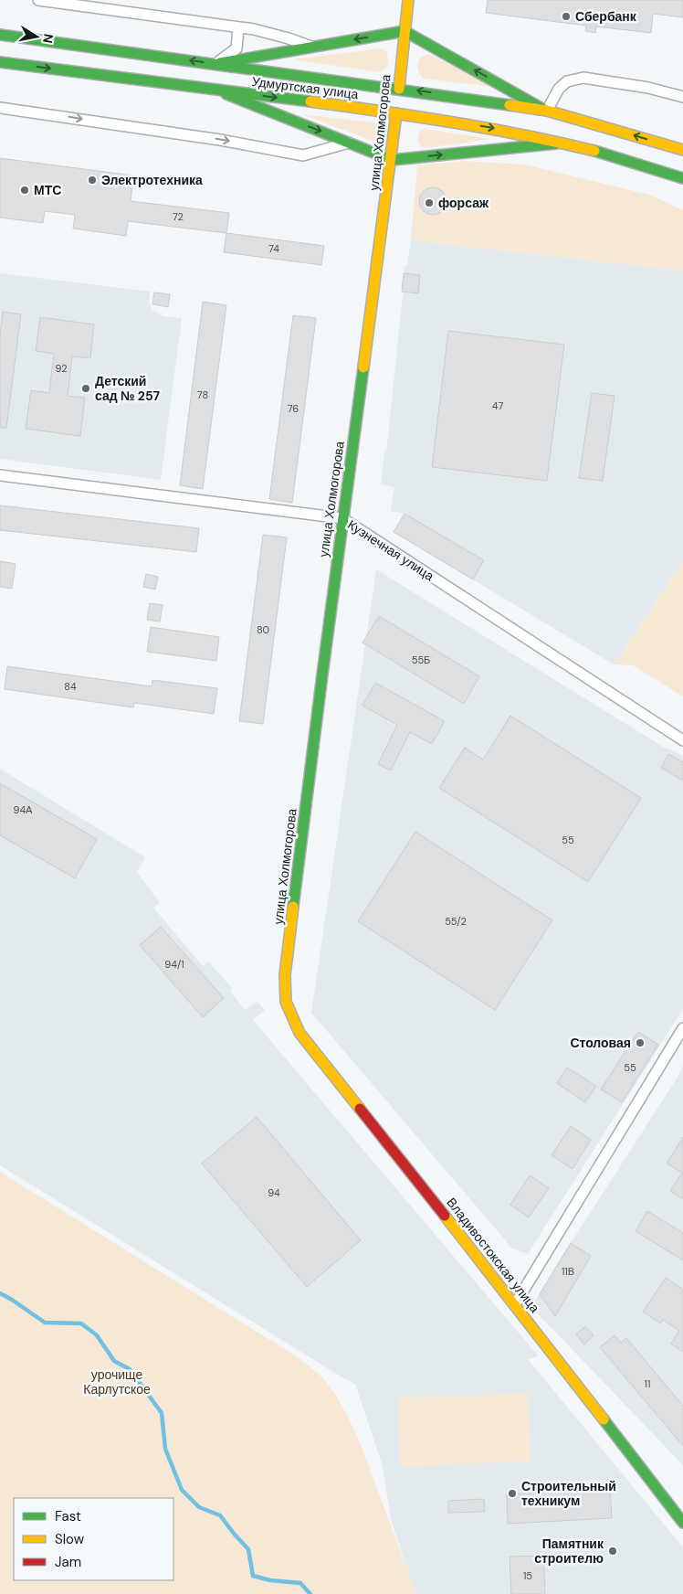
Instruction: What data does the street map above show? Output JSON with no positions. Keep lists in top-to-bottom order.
{
  "streets": {
    "street": [
      "Удмуртская улица",
      "улица Холмогорова",
      "Кузнечная улица",
      "Владивостокская улица"
    ]
  },
  "crossings": [
    ["Удмуртская улица", "улица Холмогорова"],
    ["улица Холмогорова", "Кузнечная улица"],
    ["улица Холмогорова", "Владивостокская улица"]
  ],
  "parks": ["урочище Карлутское"],
  "places": [
    "Сбербанк",
    "Электротехника",
    "МТС",
    "форсаж",
    "Детский сад № 257",
    "Столовая",
    "Строительный техникум",
    "Памятник строителю"
  ],
  "house_numbers": [
    "72",
    "74",
    "92",
    "78",
    "47",
    "76",
    "80",
    "55Б",
    "84",
    "94А",
    "55",
    "55/2",
    "94/1",
    "55",
    "94",
    "11В",
    "11",
    "15"
  ],
  "legend": ["Fast", "Slow", "Jam"],
  "north": "right"
}
